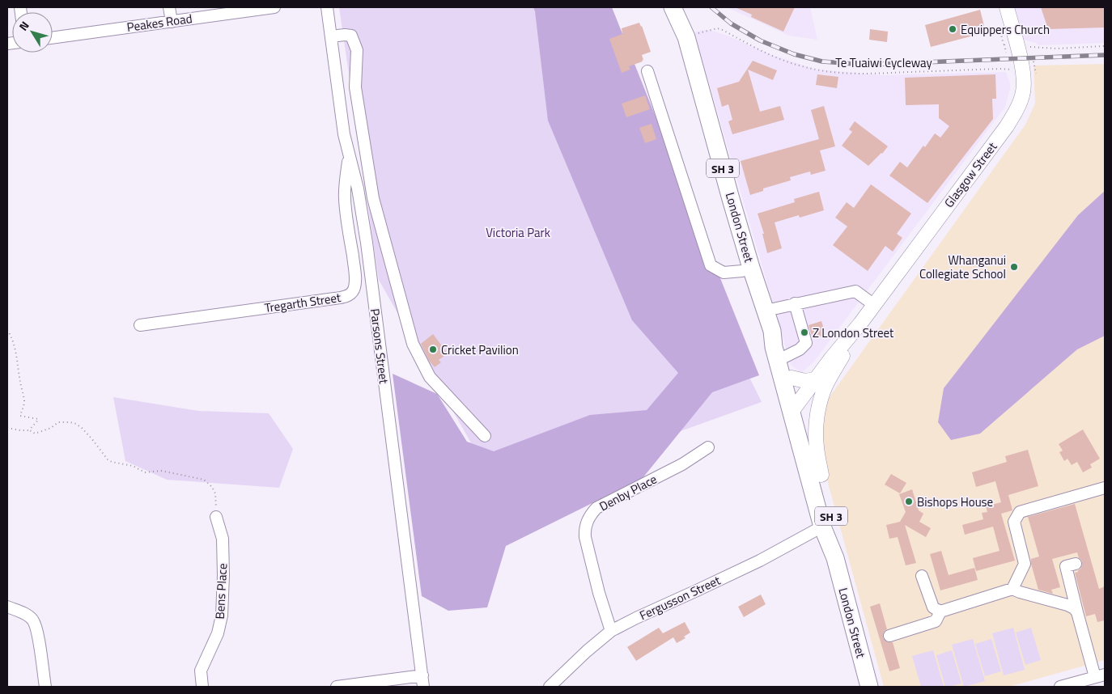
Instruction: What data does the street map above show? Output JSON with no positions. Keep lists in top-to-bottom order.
{
  "streets": {
    "highway": ["SH 3", "London Street"],
    "main road": ["Glasgow Street"],
    "street": [
      "Peakes Road",
      "Tregarth Street",
      "Parsons Street",
      "Denby Place",
      "Bens Place",
      "Fergusson Street"
    ],
    "path": ["Te Tuaiwi Cycleway"]
  },
  "crossings": [
    ["Glasgow Street", "London Street"],
    ["London Street", "Fergusson Street"],
    ["Tregarth Street", "Parsons Street"],
    ["Denby Place", "Fergusson Street"]
  ],
  "parks": ["Victoria Park"],
  "places": [
    "Equippers Church",
    "Whanganui Collegiate School",
    "Z London Street",
    "Cricket Pavilion",
    "Bishops House"
  ],
  "north": "top left"
}
